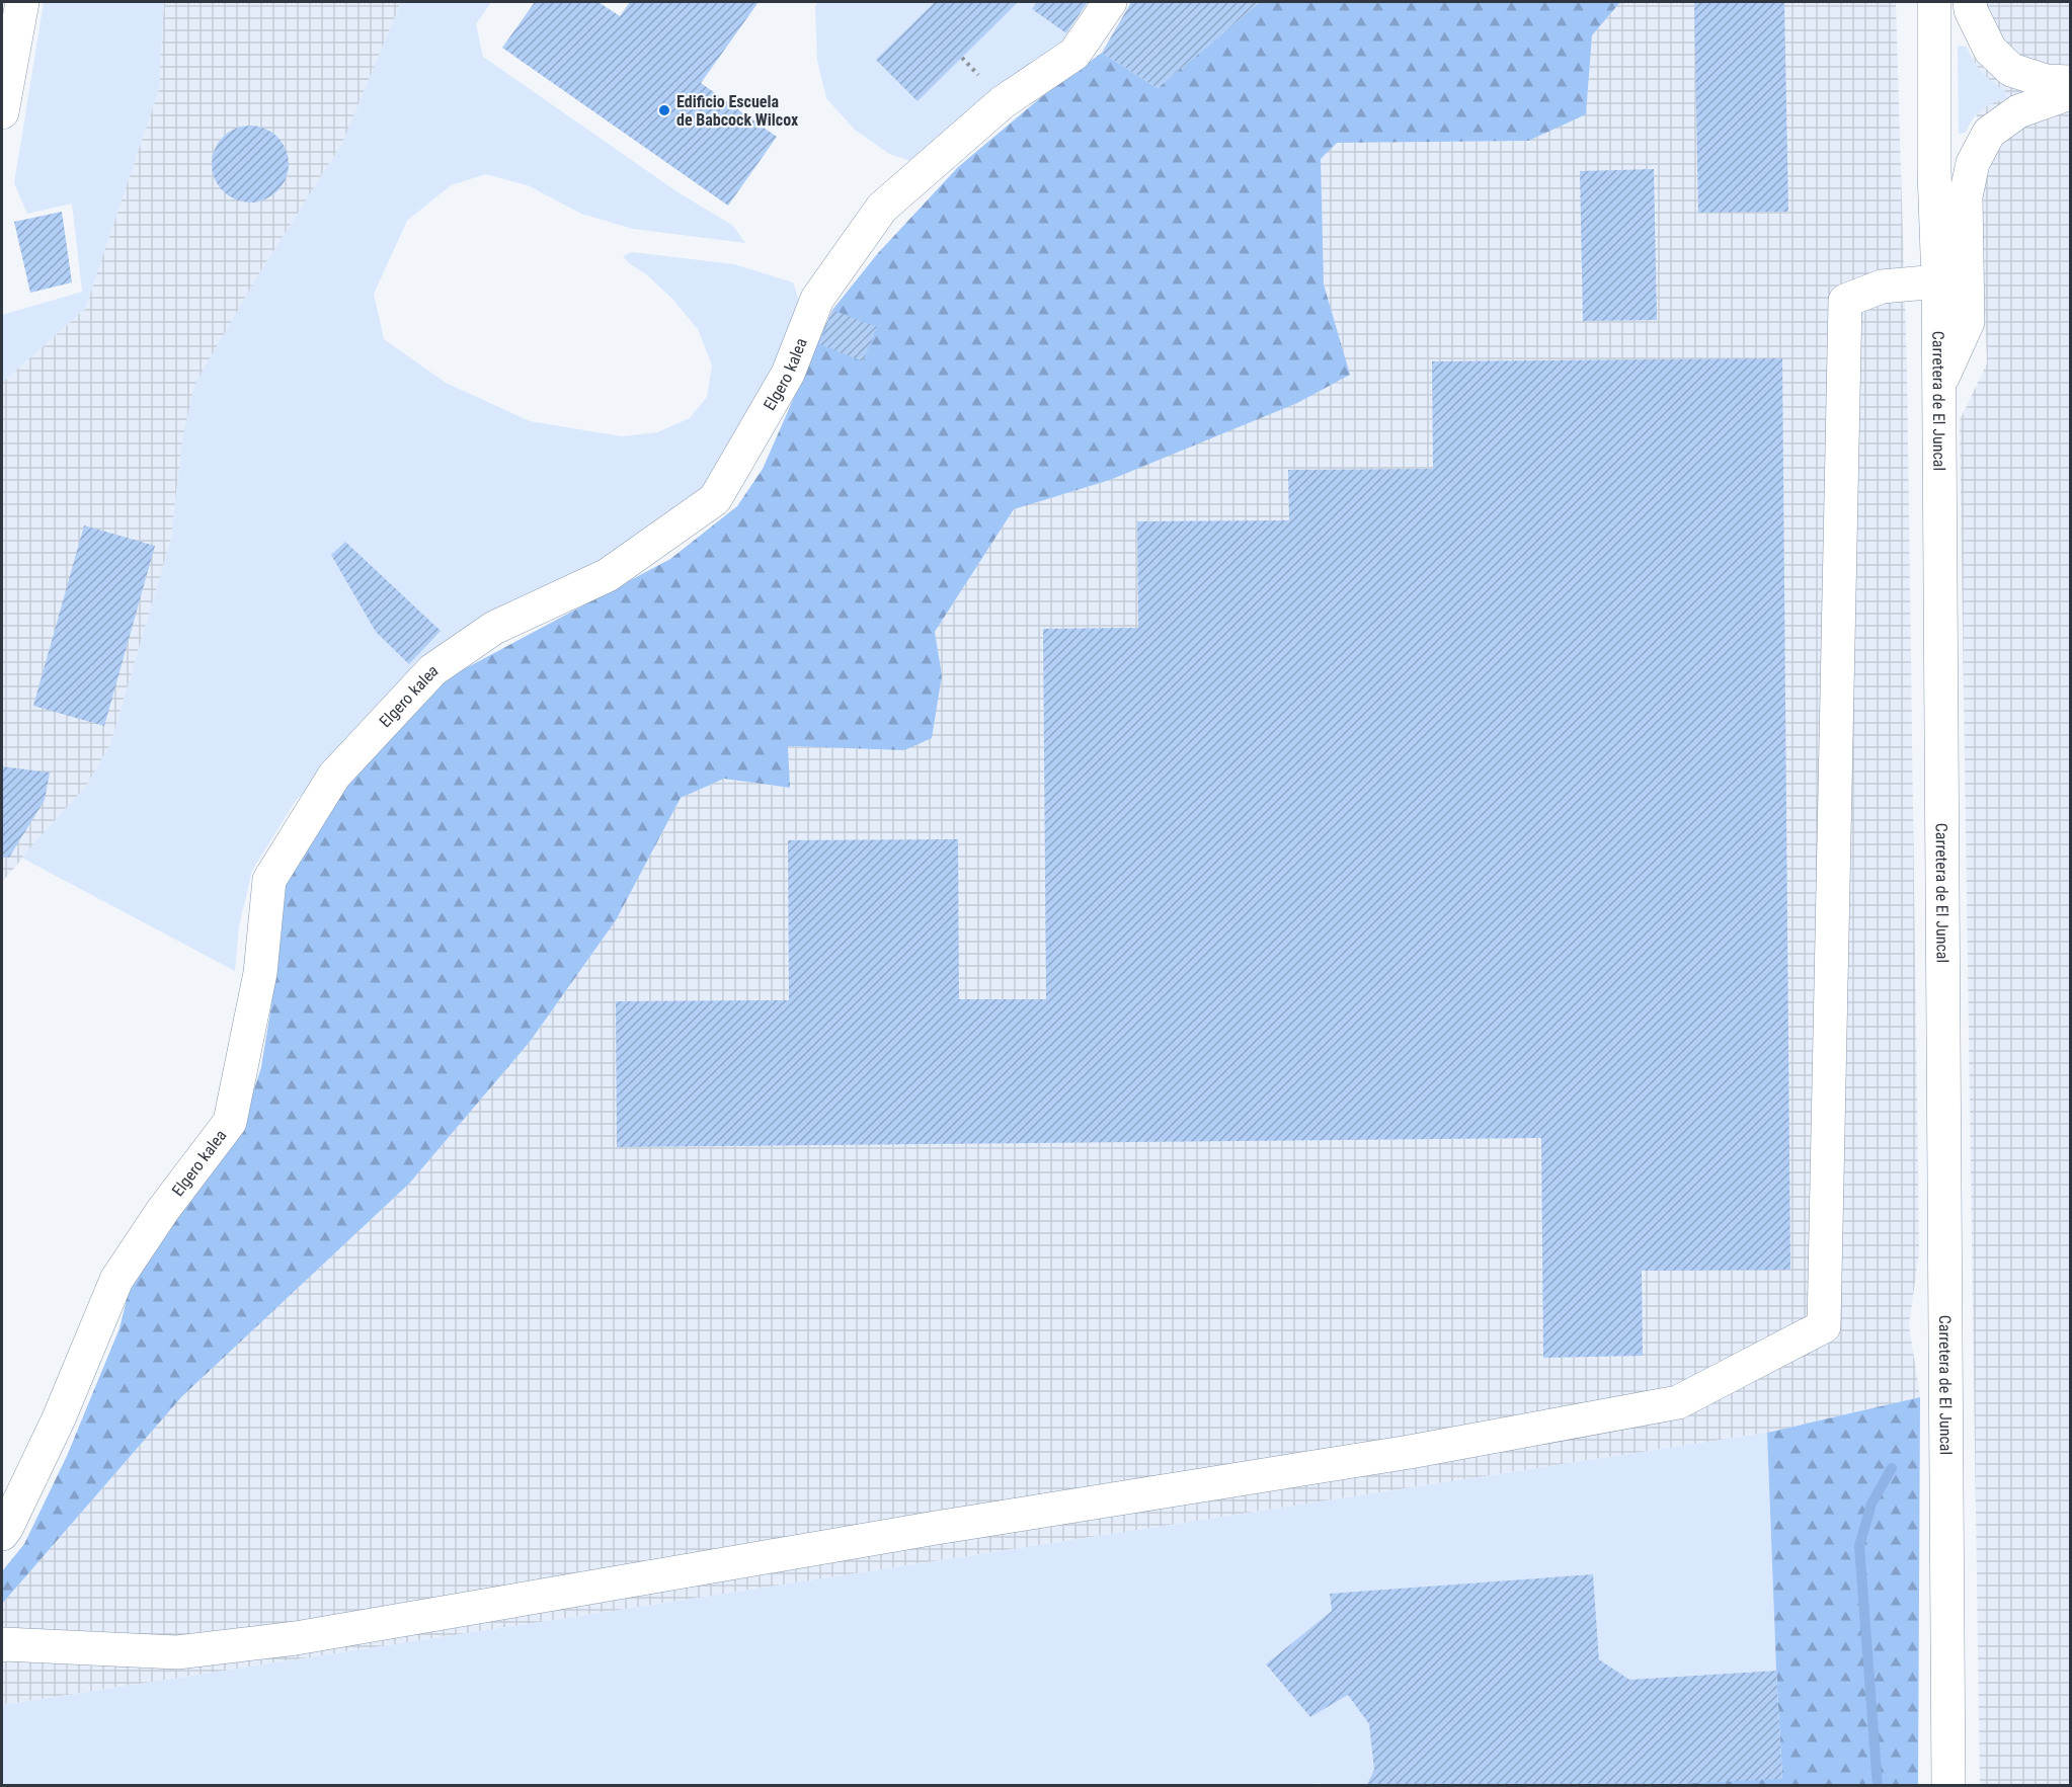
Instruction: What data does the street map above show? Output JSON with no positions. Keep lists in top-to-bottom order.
{
  "streets": {
    "street": ["Elgero kalea", "Carretera de El Juncal"]
  },
  "places": ["Edificio Escuela de Babcock Wilcox"]
}
